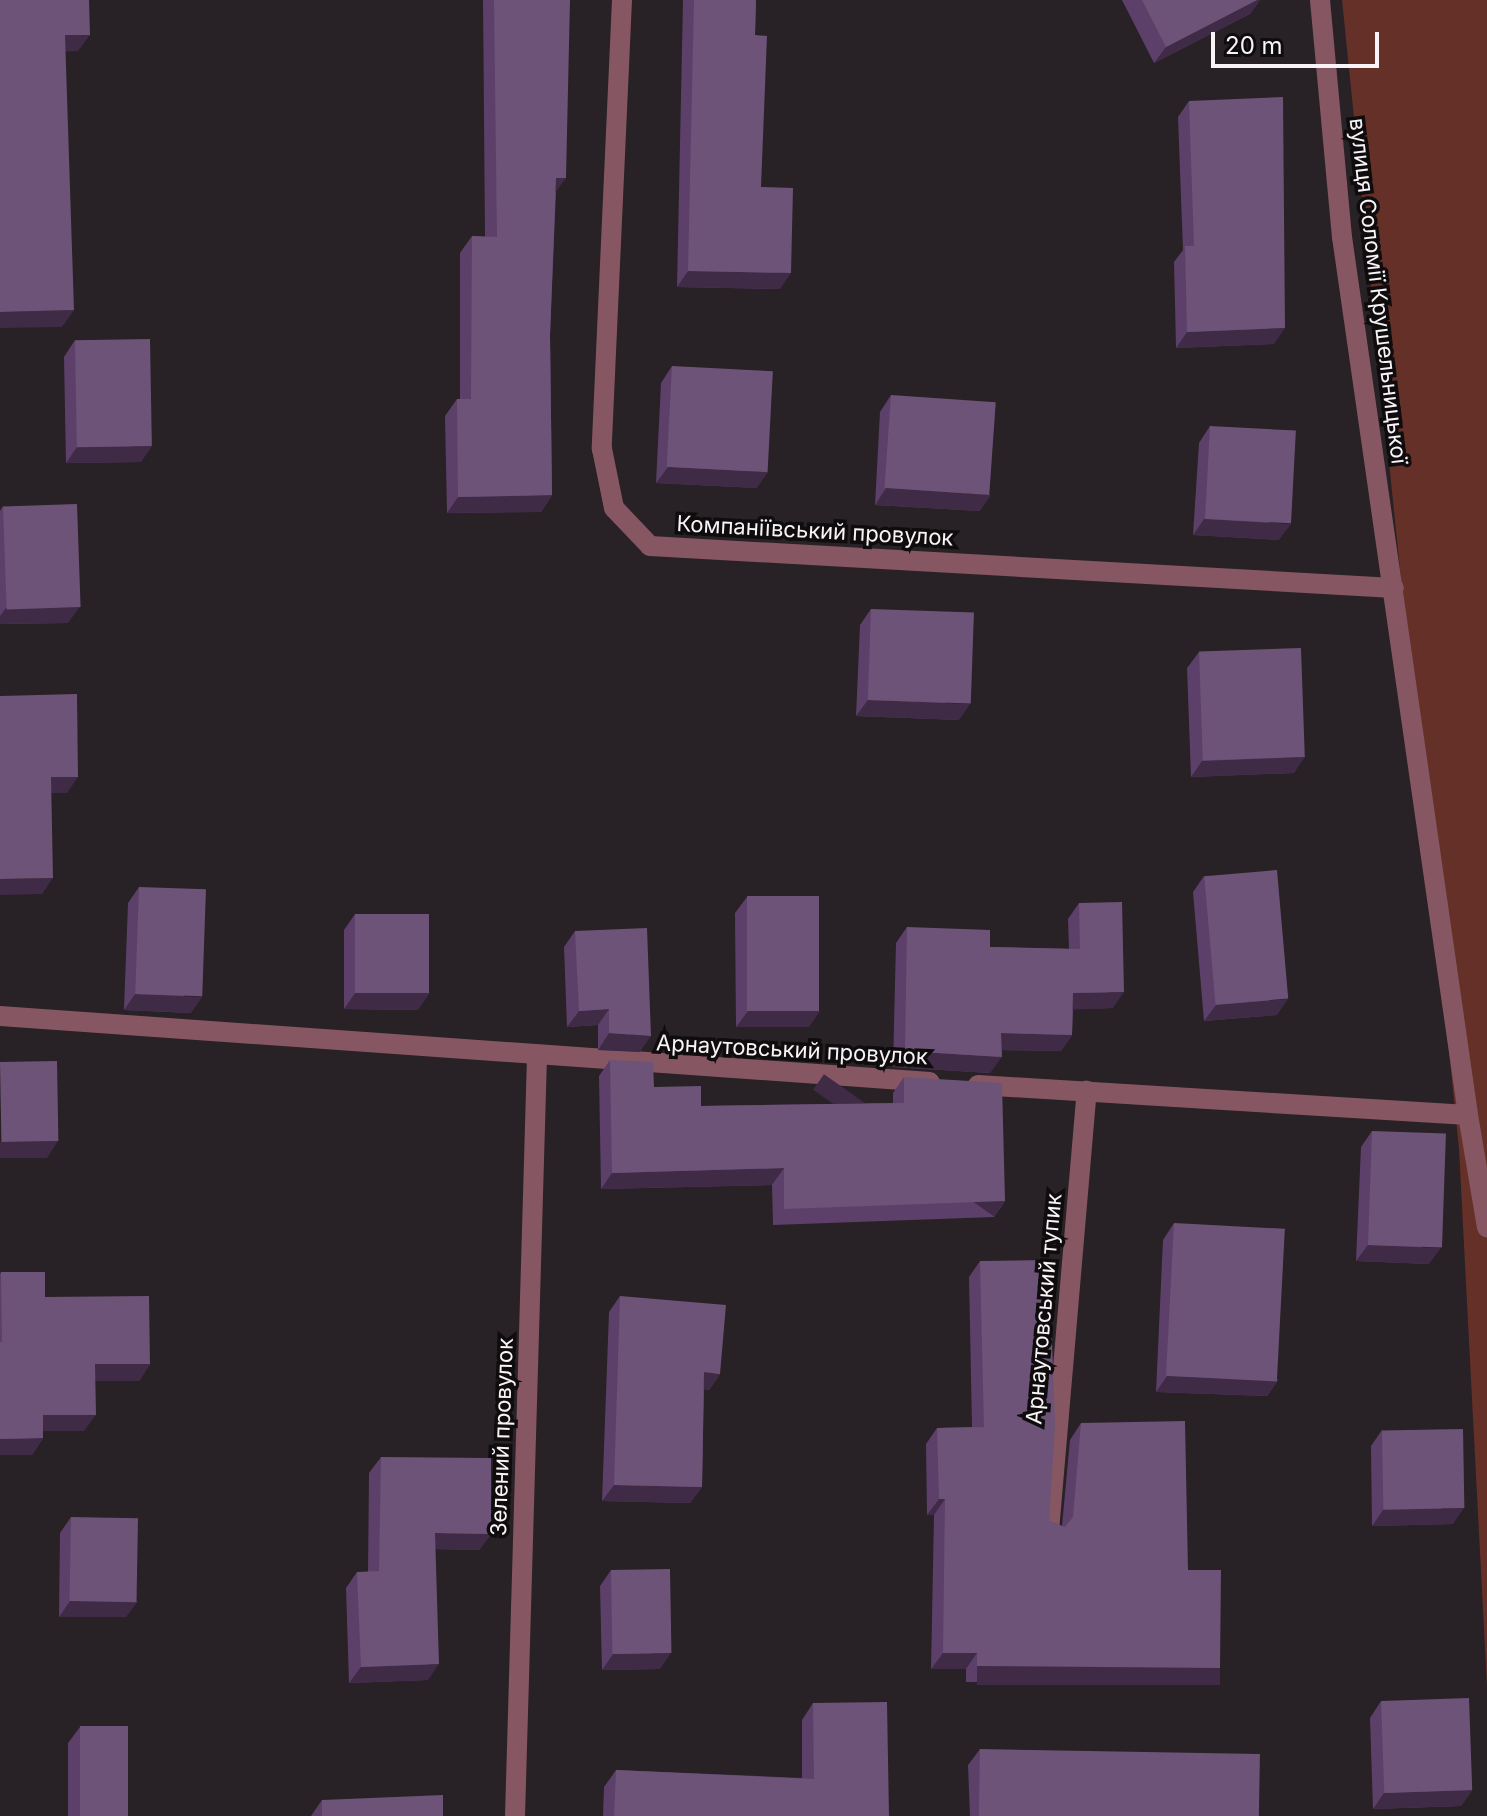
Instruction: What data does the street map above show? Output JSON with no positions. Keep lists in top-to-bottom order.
{
  "streets": {
    "street": [
      "вулиця Соломії Крушельницької",
      "Компаніївський провулок",
      "Арнаутовський провулок",
      "Арнаутовський тупик",
      "Зелений провулок"
    ]
  },
  "crossings": [
    ["вулиця Соломії Крушельницької", "Компаніївський провулок"],
    ["вулиця Соломії Крушельницької", "Арнаутовський провулок"],
    ["Арнаутовський провулок", "Арнаутовський тупик"],
    ["Арнаутовський провулок", "Зелений провулок"]
  ],
  "scale_bar": "20 m"
}
